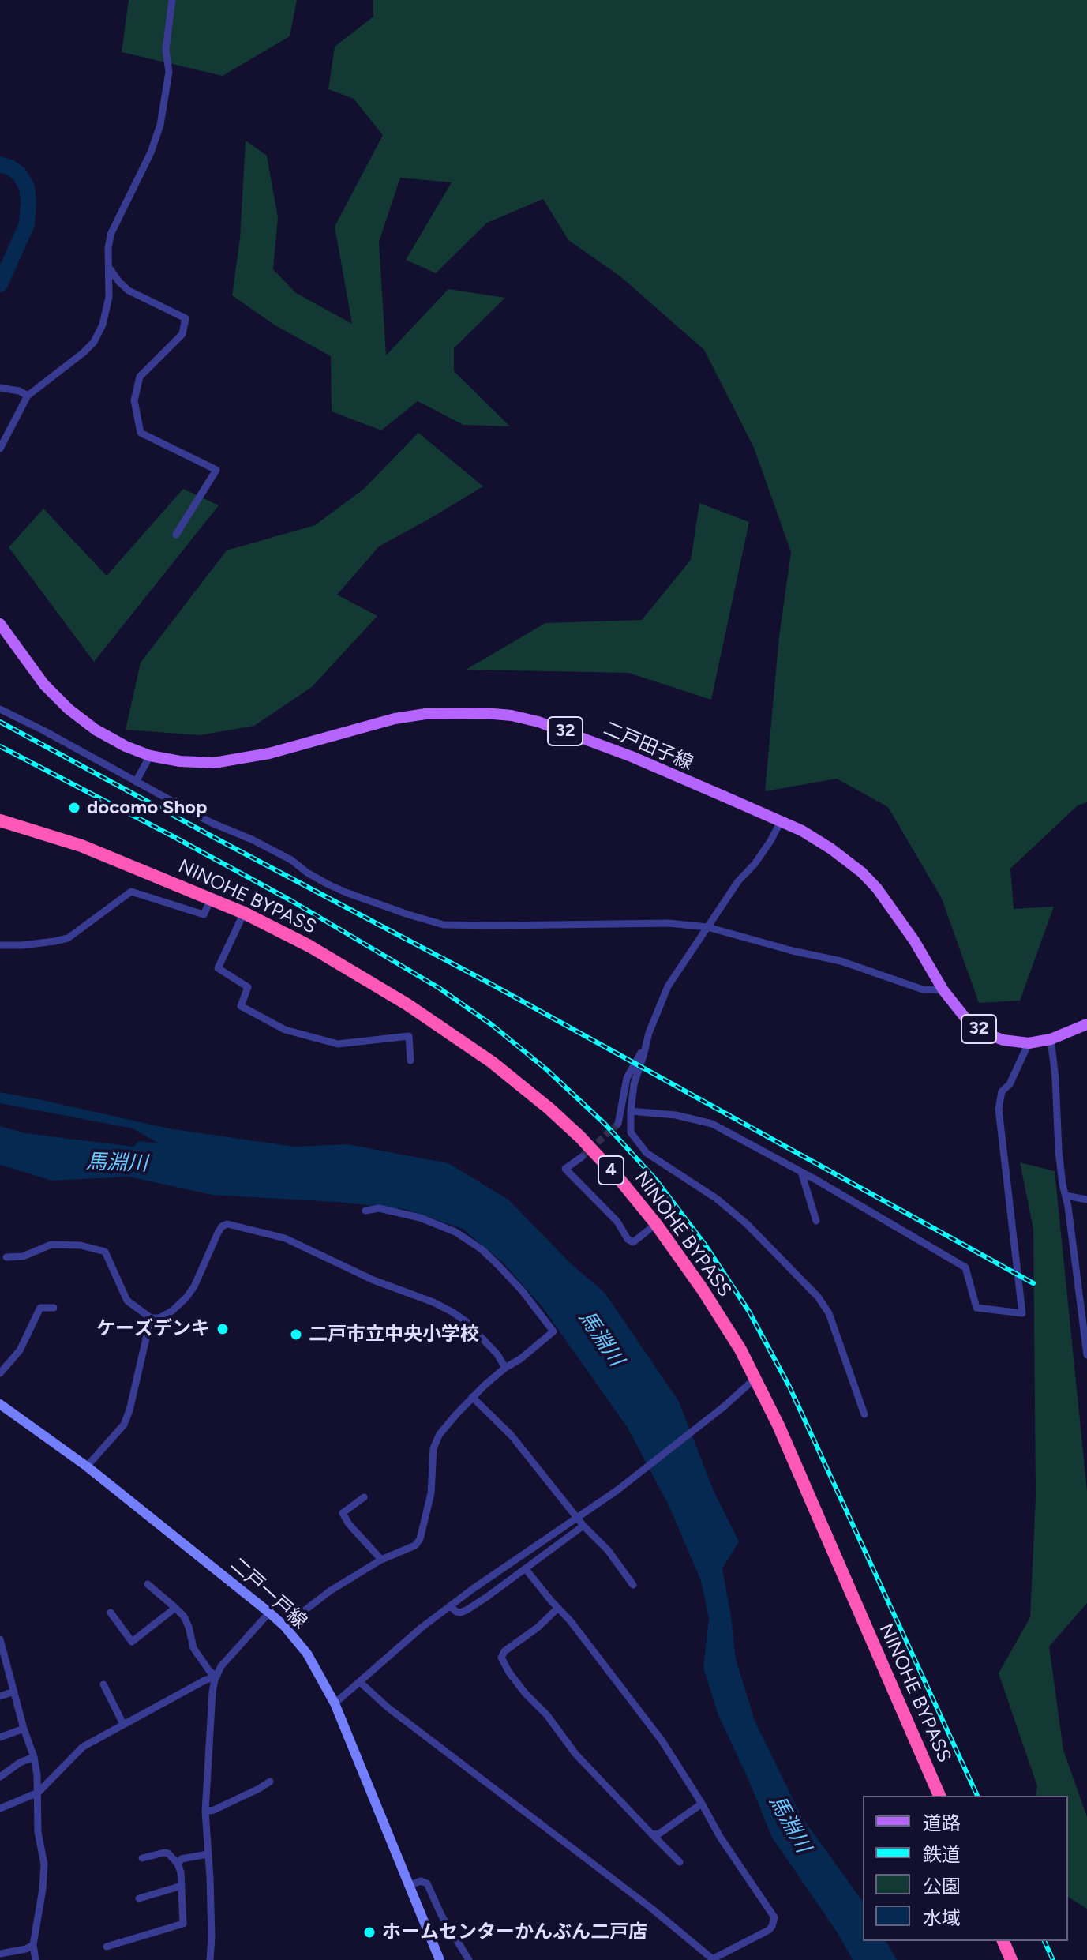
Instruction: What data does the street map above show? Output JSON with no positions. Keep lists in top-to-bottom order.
{
  "streets": {
    "highway": ["NINOHE BYPASS", "4"],
    "main road": ["32", "二戸田子線", "二戸一戸線"]
  },
  "water": ["馬淵川"],
  "places": [
    "docomo Shop",
    "ケーズデンキ",
    "二戸市立中央小学校",
    "ホームセンターかんぶん二戸店"
  ],
  "legend": [
    "道路",
    "鉄道",
    "公園",
    "水域"
  ]
}
